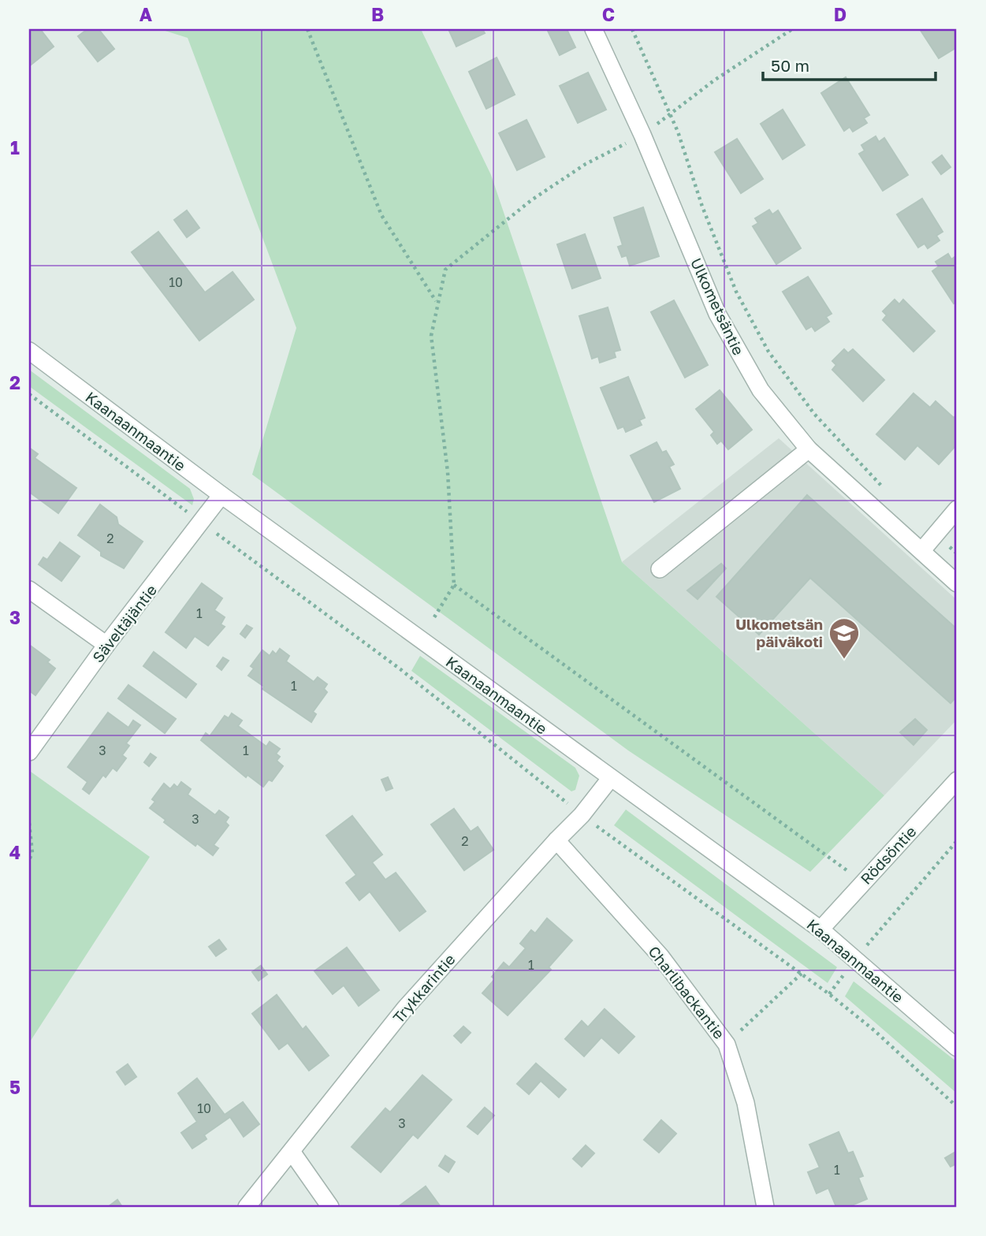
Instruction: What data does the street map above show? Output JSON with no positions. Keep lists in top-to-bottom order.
{
  "streets": {
    "street": [
      "Ulkometsäntie",
      "Kaanaanmaantie",
      "Säveltäjäntie",
      "Rödsöntie",
      "Trykkarintie",
      "Charlibackantie"
    ]
  },
  "crossings": [
    ["Kaanaanmaantie", "Säveltäjäntie"],
    ["Kaanaanmaantie", "Rödsöntie"],
    ["Kaanaanmaantie", "Trykkarintie"],
    ["Trykkarintie", "Charlibackantie"]
  ],
  "places": {
    "school or university": ["Ulkometsän päiväkoti"]
  },
  "house_numbers": [
    "10",
    "2",
    "1",
    "1",
    "3",
    "1",
    "3",
    "2",
    "1",
    "10",
    "3",
    "1"
  ],
  "scale_bar": "50 m",
  "grid": {
    "columns": [
      "A",
      "B",
      "C",
      "D"
    ],
    "rows": [
      "1",
      "2",
      "3",
      "4",
      "5"
    ]
  }
}
